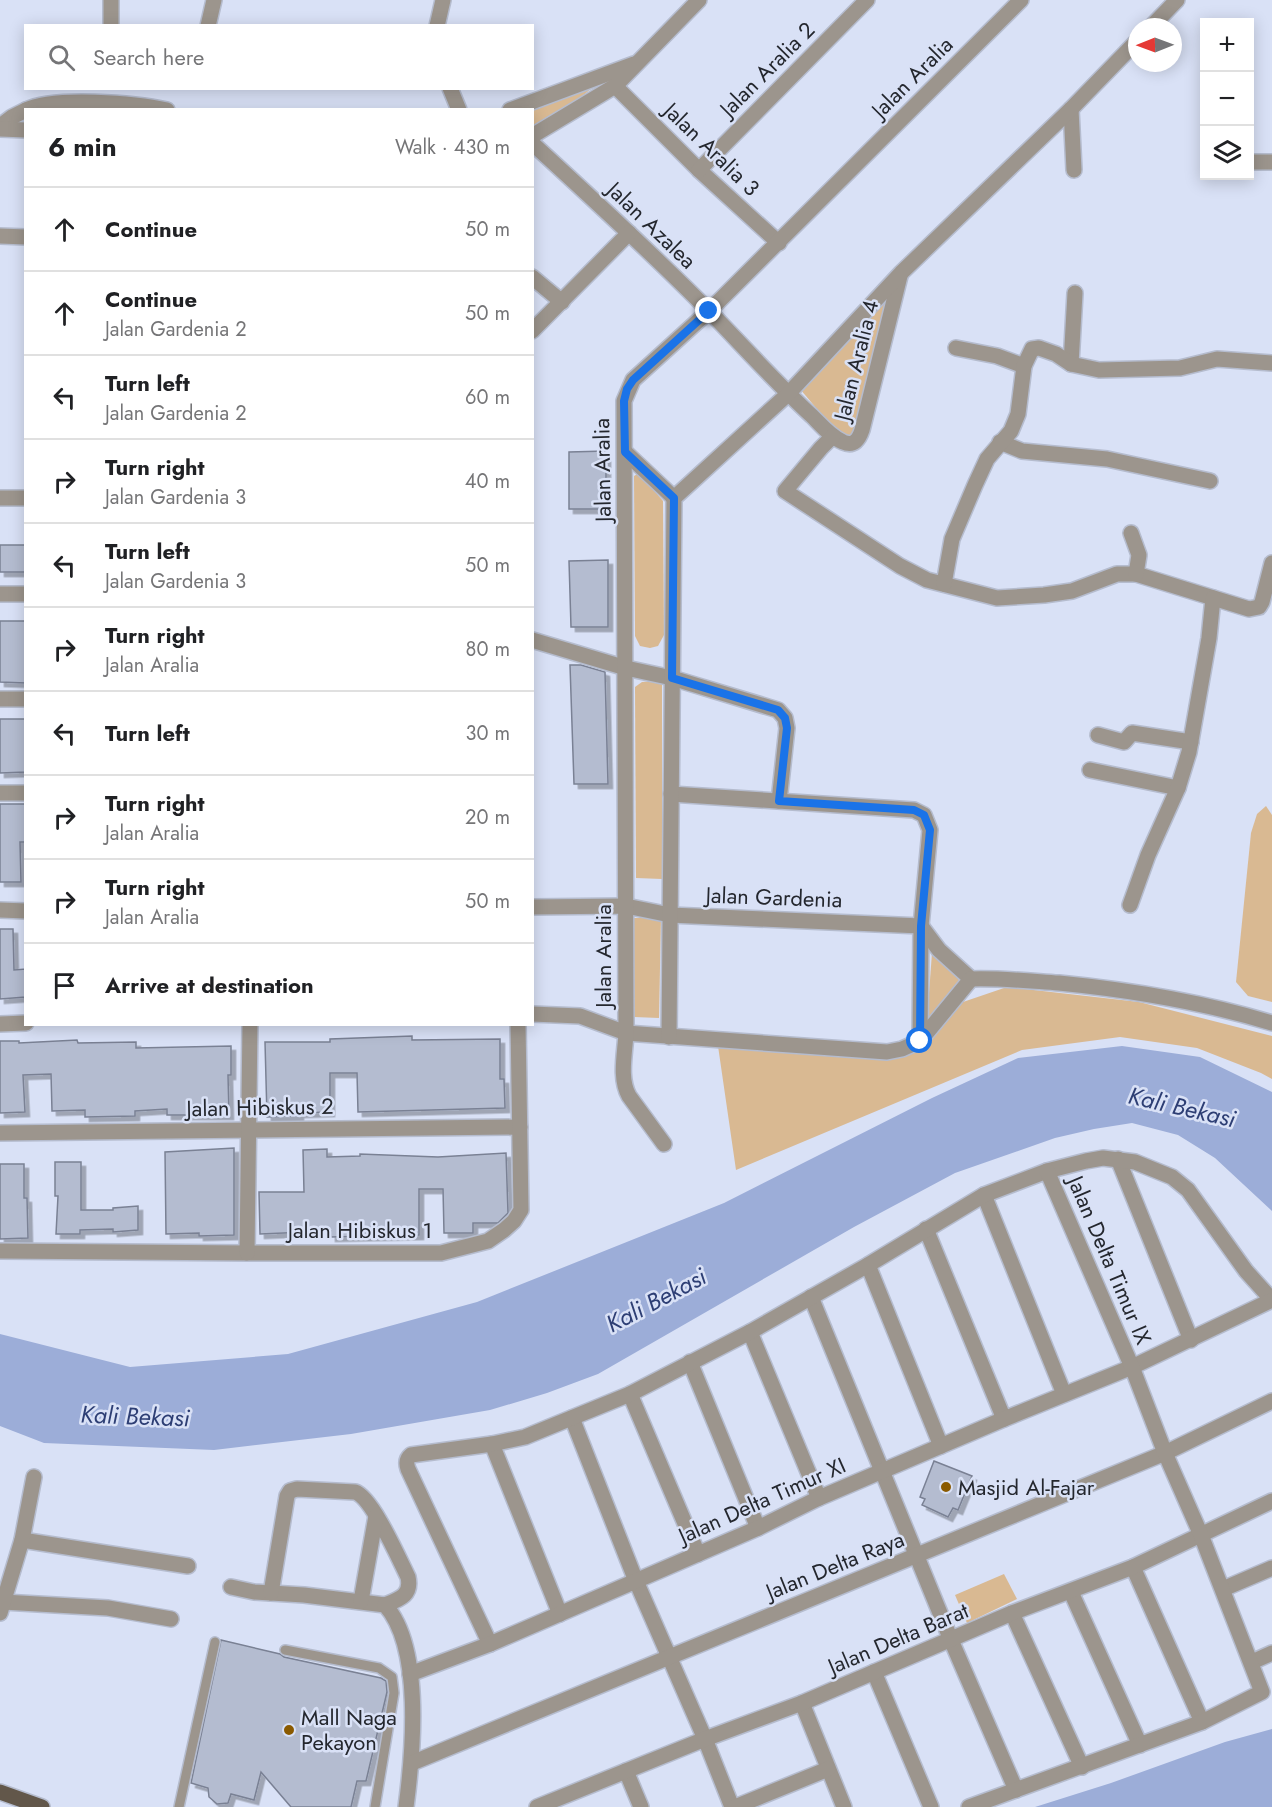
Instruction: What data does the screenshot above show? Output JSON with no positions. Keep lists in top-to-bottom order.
{
  "streets": {
    "street": [
      "Jalan Aralia 2",
      "Jalan Aralia",
      "Jalan Aralia 3",
      "Jalan Azalea",
      "Jalan Aralia 4",
      "Jalan Gardenia",
      "Jalan Hibiskus 2",
      "Jalan Hibiskus 1",
      "Jalan Delta Timur IX",
      "Jalan Delta Timur XI",
      "Jalan Delta Raya",
      "Jalan Delta Barat"
    ]
  },
  "crossings": [
    ["Jalan Aralia 2", "Jalan Aralia 3"],
    ["Jalan Aralia", "Jalan Aralia 3"],
    ["Jalan Aralia", "Jalan Azalea"],
    ["Jalan Aralia", "Jalan Gardenia"],
    ["Jalan Azalea", "Jalan Aralia 4"],
    ["Jalan Hibiskus 2", "Jalan Hibiskus 1"],
    ["Jalan Delta Timur IX", "Jalan Delta Timur XI"],
    ["Jalan Delta Timur IX", "Jalan Delta Raya"],
    ["Jalan Delta Timur IX", "Jalan Delta Barat"]
  ],
  "water": ["Kali Bekasi"],
  "places": ["Masjid Al-Fajar", "Mall Naga Pekayon"],
  "north": "left",
  "page": {
    "map_buttons": ["+", "−"],
    "search": "Search here",
    "heading": ["6 min", "Walk · 430 m"],
    "list": [
      ["Continue", "50 m"],
      ["Continue", "Jalan Gardenia 2", "50 m"],
      ["Turn left", "Jalan Gardenia 2", "60 m"],
      ["Turn right", "Jalan Gardenia 3", "40 m"],
      ["Turn left", "Jalan Gardenia 3", "50 m"],
      ["Turn right", "Jalan Aralia", "80 m"],
      ["Turn left", "30 m"],
      ["Turn right", "Jalan Aralia", "20 m"],
      ["Turn right", "Jalan Aralia", "50 m"],
      "Arrive at destination"
    ]
  }
}
